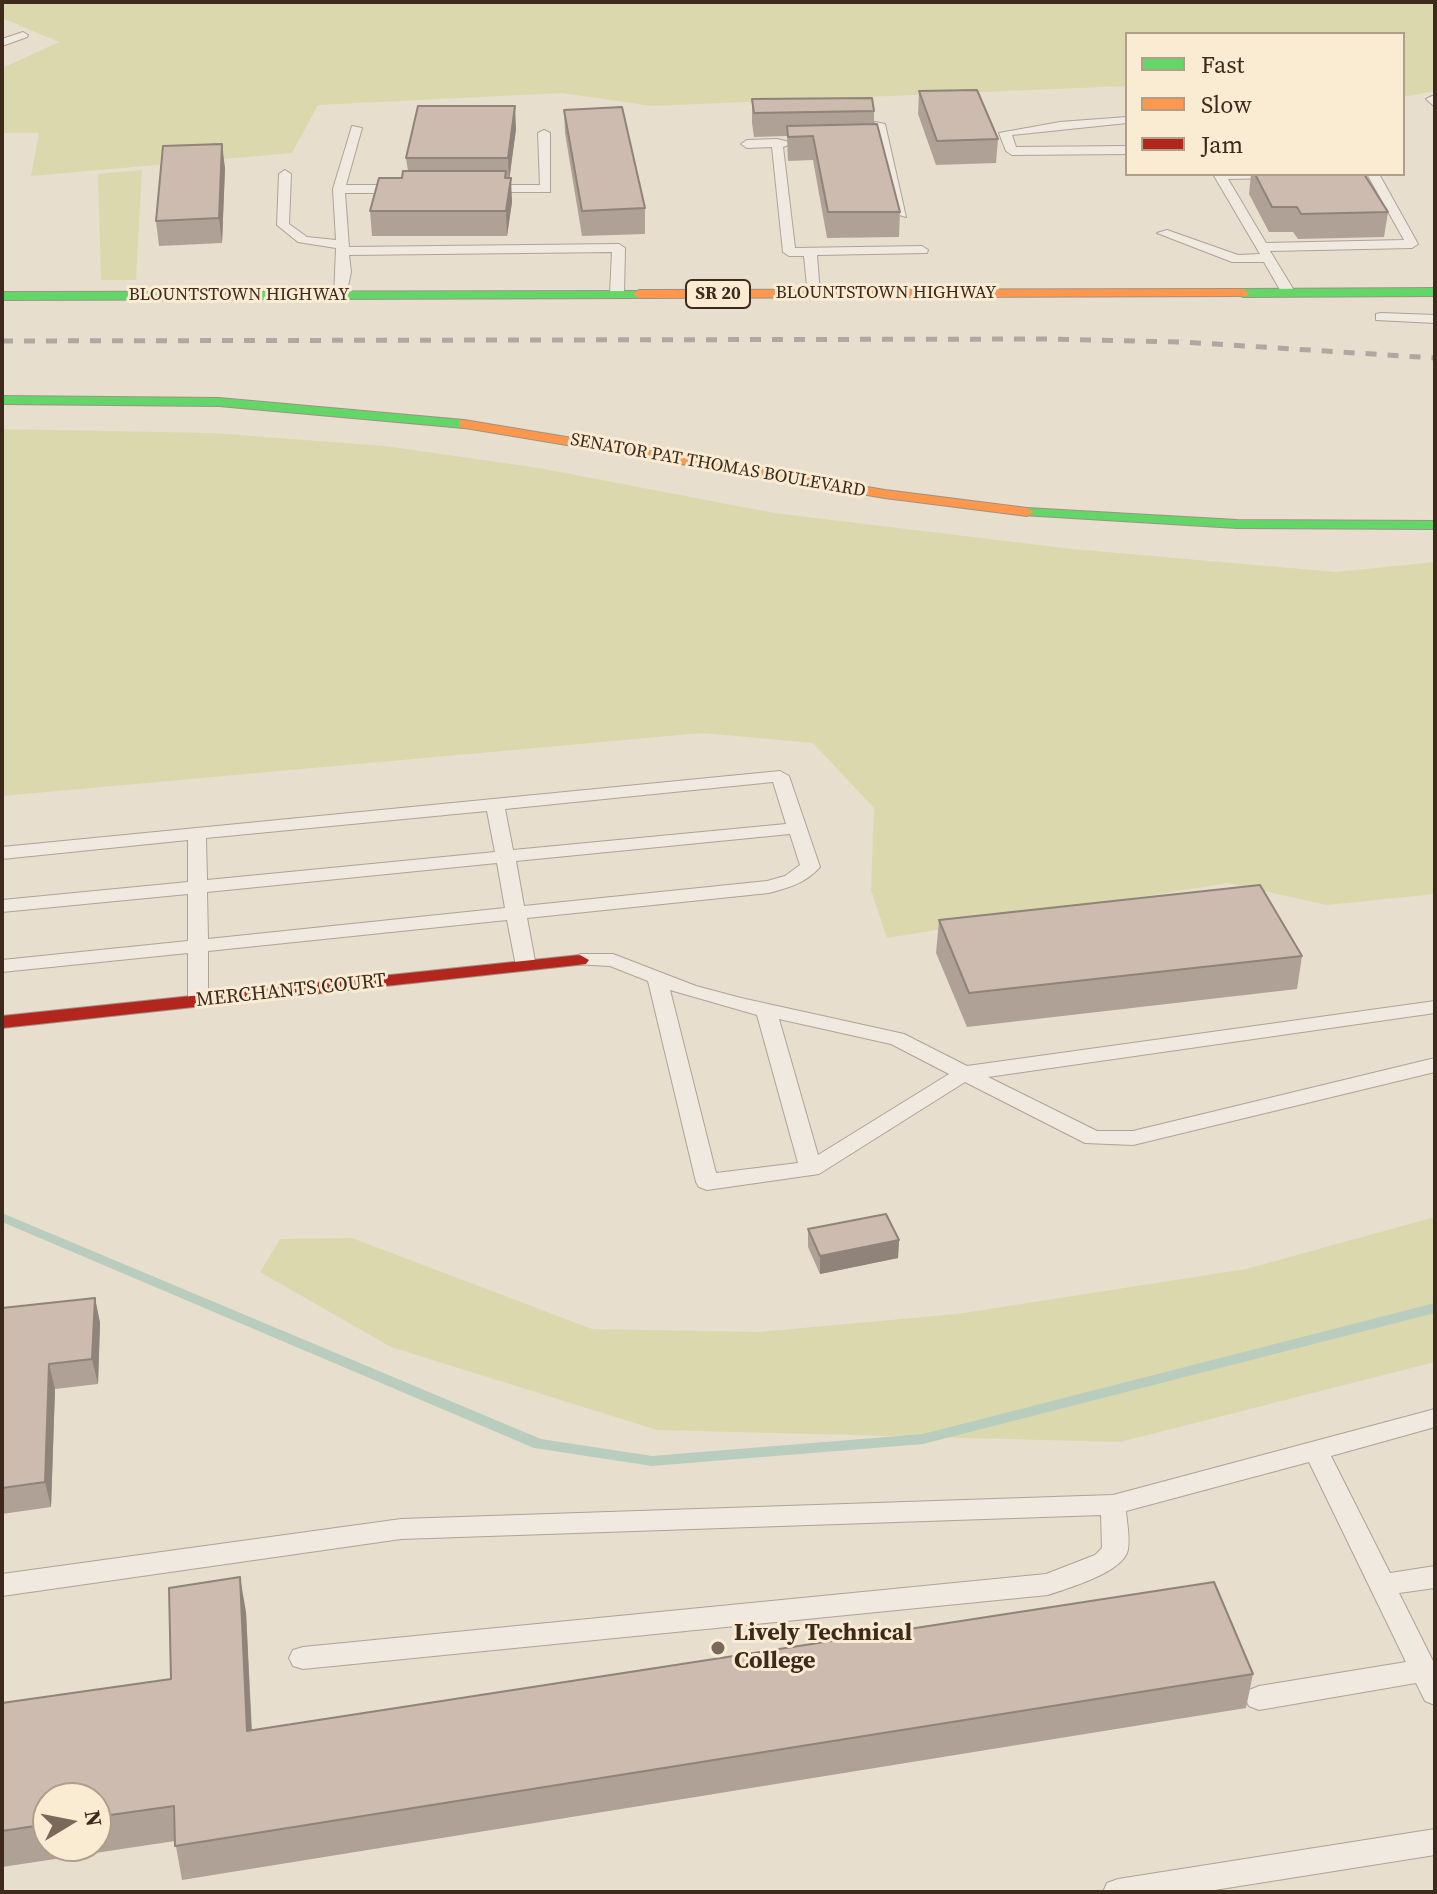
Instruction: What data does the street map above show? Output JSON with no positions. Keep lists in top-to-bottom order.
{
  "streets": {
    "street": [
      "BLOUNTSTOWN HIGHWAY",
      "SR 20",
      "SENATOR PAT THOMAS BOULEVARD",
      "MERCHANTS COURT"
    ]
  },
  "places": ["Lively Technical College"],
  "legend": ["Fast", "Slow", "Jam"],
  "north": "right"
}
